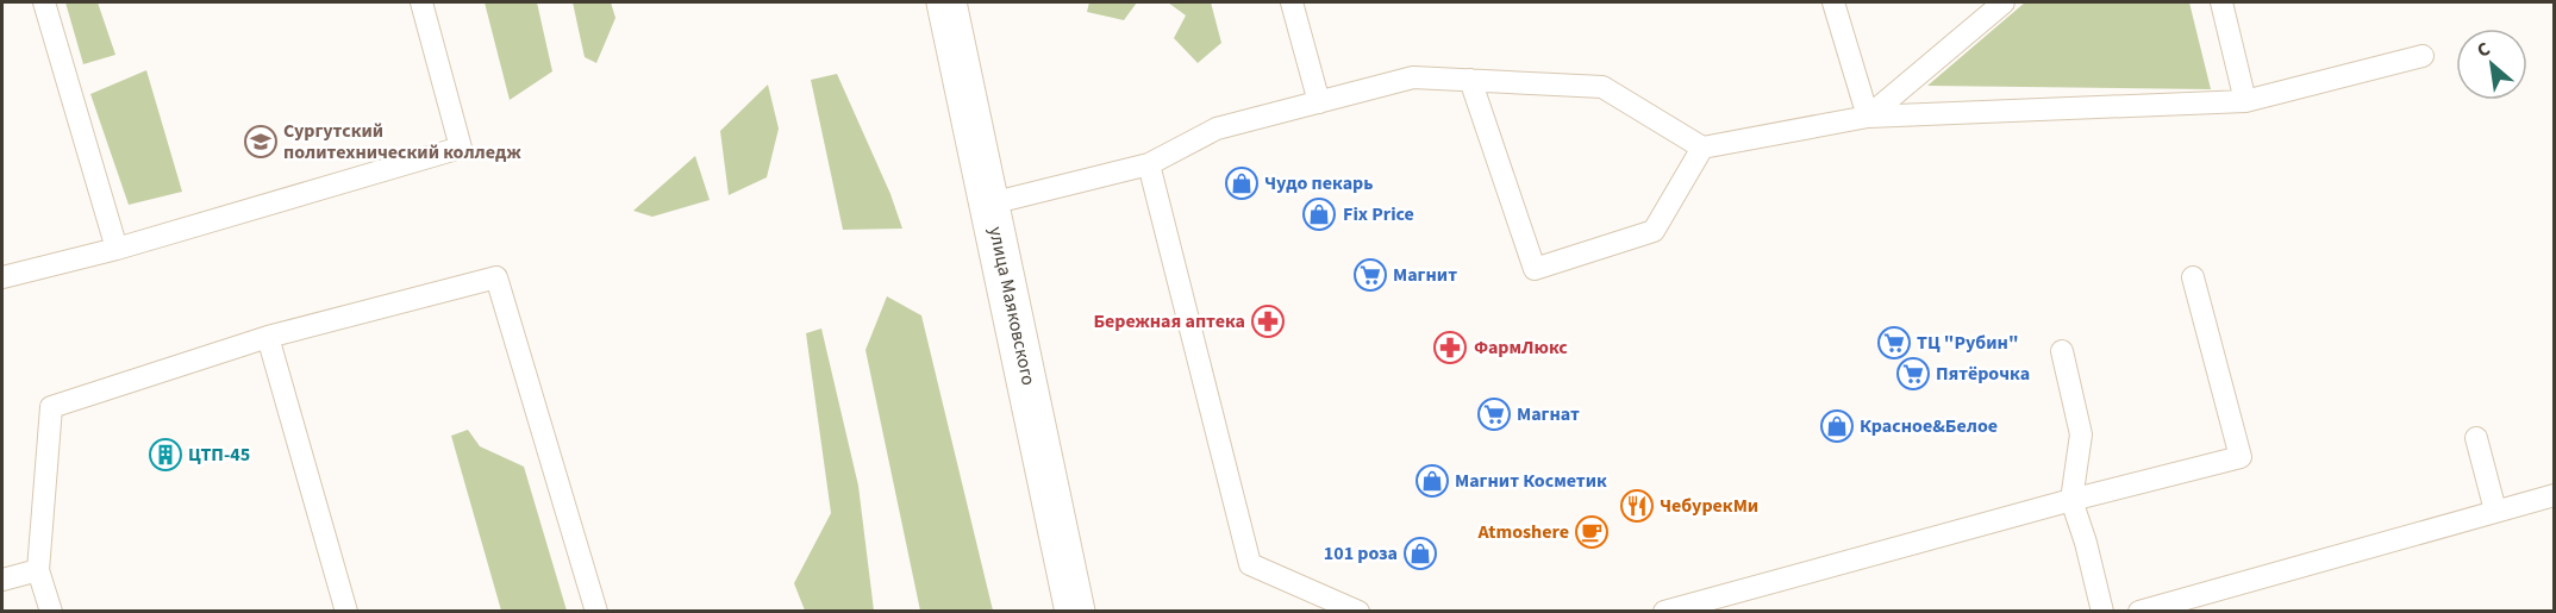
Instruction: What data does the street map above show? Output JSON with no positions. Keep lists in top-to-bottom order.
{
  "streets": {
    "main road": ["улица Маяковского"]
  },
  "places": {
    "school or university": ["Сургутский политехнический колледж"],
    "shop": [
      "Чудо пекарь",
      "Fix Price",
      "Красное&Белое",
      "Магнит Косметик",
      "101 роза"
    ],
    "supermarket": [
      "Магнит",
      "ТЦ \"Рубин\"",
      "Пятёрочка",
      "Магнат"
    ],
    "pharmacy": ["Бережная аптека", "ФармЛюкс"],
    "building": ["ЦТП-45"],
    "restaurant": ["ЧебурекМи"],
    "cafe": ["Atmoshere"]
  },
  "north": "top left"
}
